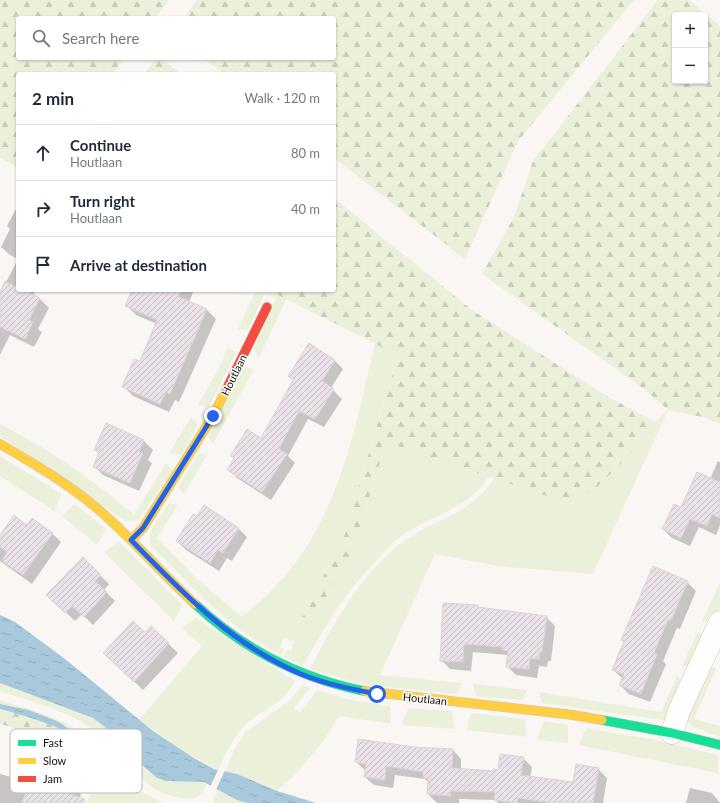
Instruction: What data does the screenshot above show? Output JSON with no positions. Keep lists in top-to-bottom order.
{
  "streets": {
    "street": ["Houtlaan"]
  },
  "legend": ["Fast", "Slow", "Jam"],
  "page": {
    "map_buttons": ["+", "−"],
    "search": "Search here",
    "heading": ["2 min", "Walk · 120 m"],
    "list": [
      ["Continue", "Houtlaan", "80 m"],
      ["Turn right", "Houtlaan", "40 m"],
      "Arrive at destination"
    ]
  }
}
